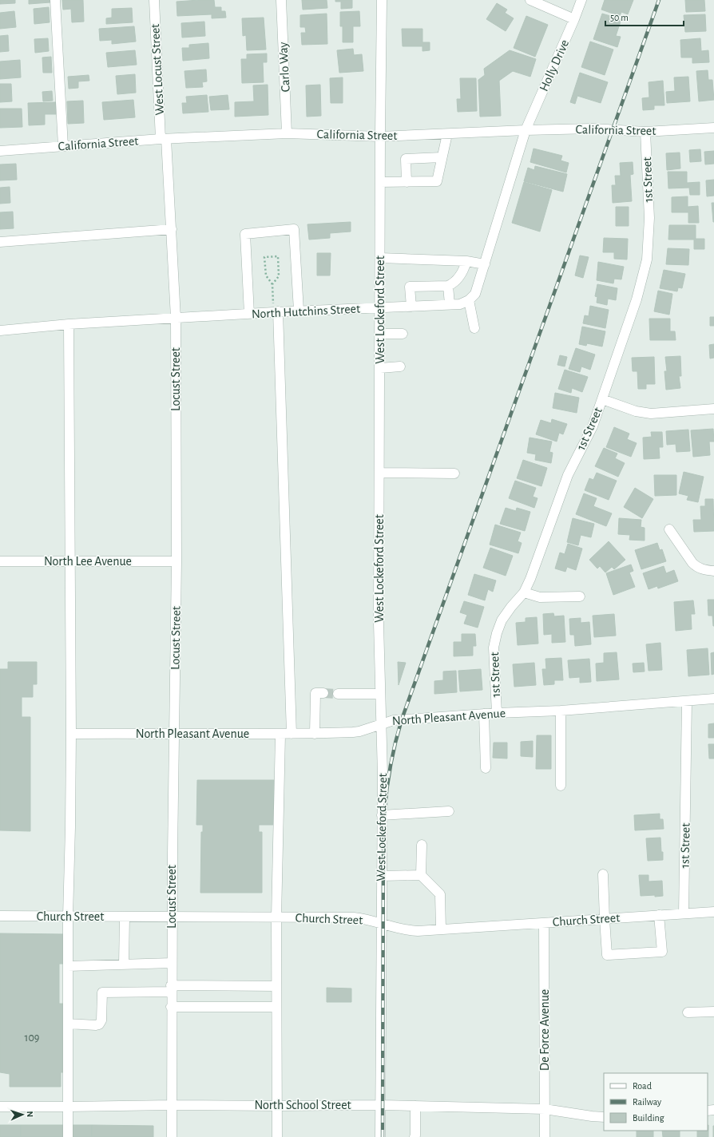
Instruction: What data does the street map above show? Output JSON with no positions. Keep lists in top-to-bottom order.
{
  "streets": {
    "street": [
      "Holly Drive",
      "Carlo Way",
      "West Locust Street",
      "California Street",
      "1st Street",
      "West Lockeford Street",
      "North Hutchins Street",
      "Locust Street",
      "North Lee Avenue",
      "North Pleasant Avenue",
      "Church Street",
      "De Force Avenue",
      "North School Street"
    ]
  },
  "crossings": [
    ["Holly Drive", "California Street"],
    ["Carlo Way", "California Street"],
    ["West Locust Street", "California Street"],
    ["West Locust Street", "Locust Street"],
    ["California Street", "1st Street"],
    ["California Street", "West Lockeford Street"],
    ["California Street", "Locust Street"],
    ["1st Street", "North Pleasant Avenue"],
    ["1st Street", "Church Street"],
    ["West Lockeford Street", "North Hutchins Street"],
    ["West Lockeford Street", "North Pleasant Avenue"],
    ["West Lockeford Street", "Church Street"],
    ["West Lockeford Street", "North School Street"],
    ["North Hutchins Street", "Locust Street"],
    ["Locust Street", "North Lee Avenue"],
    ["Locust Street", "North Pleasant Avenue"],
    ["Locust Street", "Church Street"],
    ["Locust Street", "North School Street"],
    ["Church Street", "De Force Avenue"],
    ["De Force Avenue", "North School Street"]
  ],
  "house_numbers": ["109"],
  "legend": ["Road", "Railway", "Building"],
  "scale_bar": "50 m",
  "north": "right"
}
